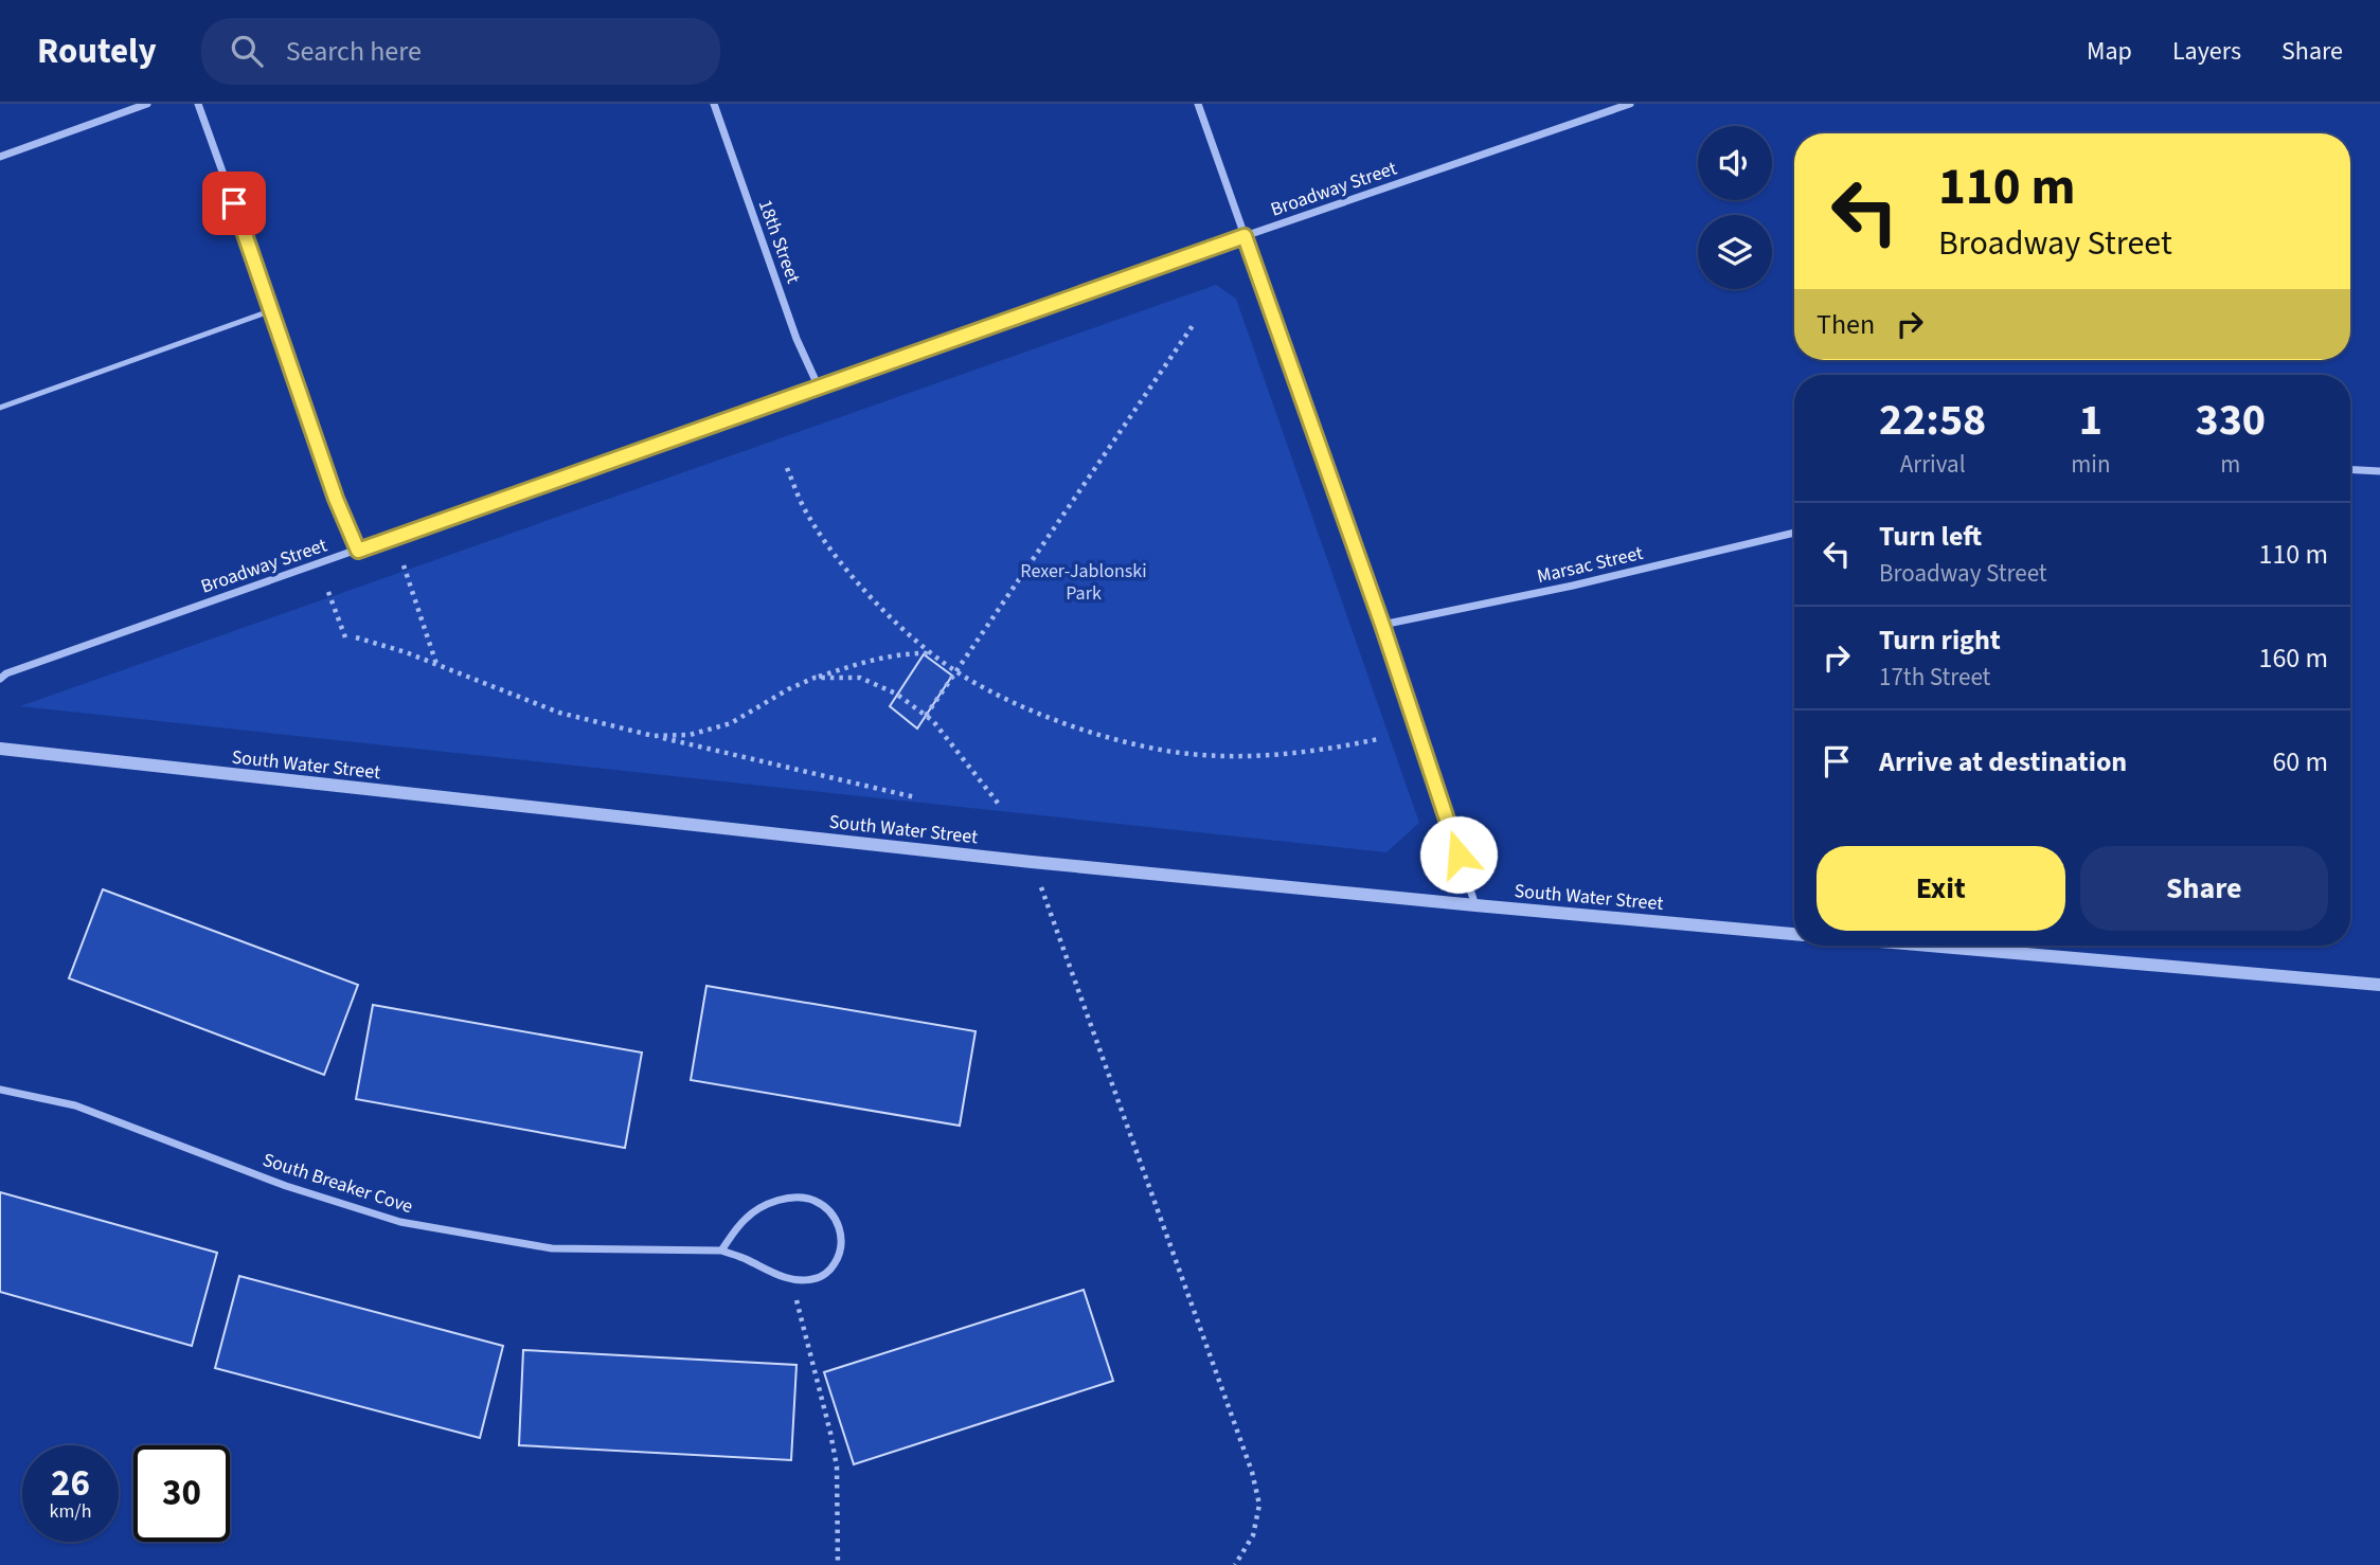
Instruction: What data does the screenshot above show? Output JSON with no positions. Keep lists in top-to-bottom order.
{
  "streets": {
    "street": [
      "Broadway Street",
      "18th Street",
      "Marsac Street",
      "South Water Street",
      "South Breaker Cove"
    ]
  },
  "crossings": [
    ["Broadway Street", "18th Street"]
  ],
  "parks": ["Rexer-Jablonski Park"],
  "page": {
    "header": "Routely",
    "search": "Search here",
    "nav": ["Map", "Layers", "Share"],
    "turn": ["110 m", "Broadway Street"],
    "then": "Then",
    "eta": [
      "22:58",
      "Arrival",
      "1",
      "min",
      "330",
      "m"
    ],
    "list": [
      {
        "name": "Turn left",
        "note": "Broadway Street",
        "value": "110 m"
      },
      {
        "name": "Turn right",
        "note": "17th Street",
        "value": "160 m"
      },
      {
        "name": "Arrive at destination",
        "value": "60 m"
      }
    ],
    "buttons": ["Exit", "Share"],
    "speed": "26 km/h",
    "limit": "30"
  }
}
